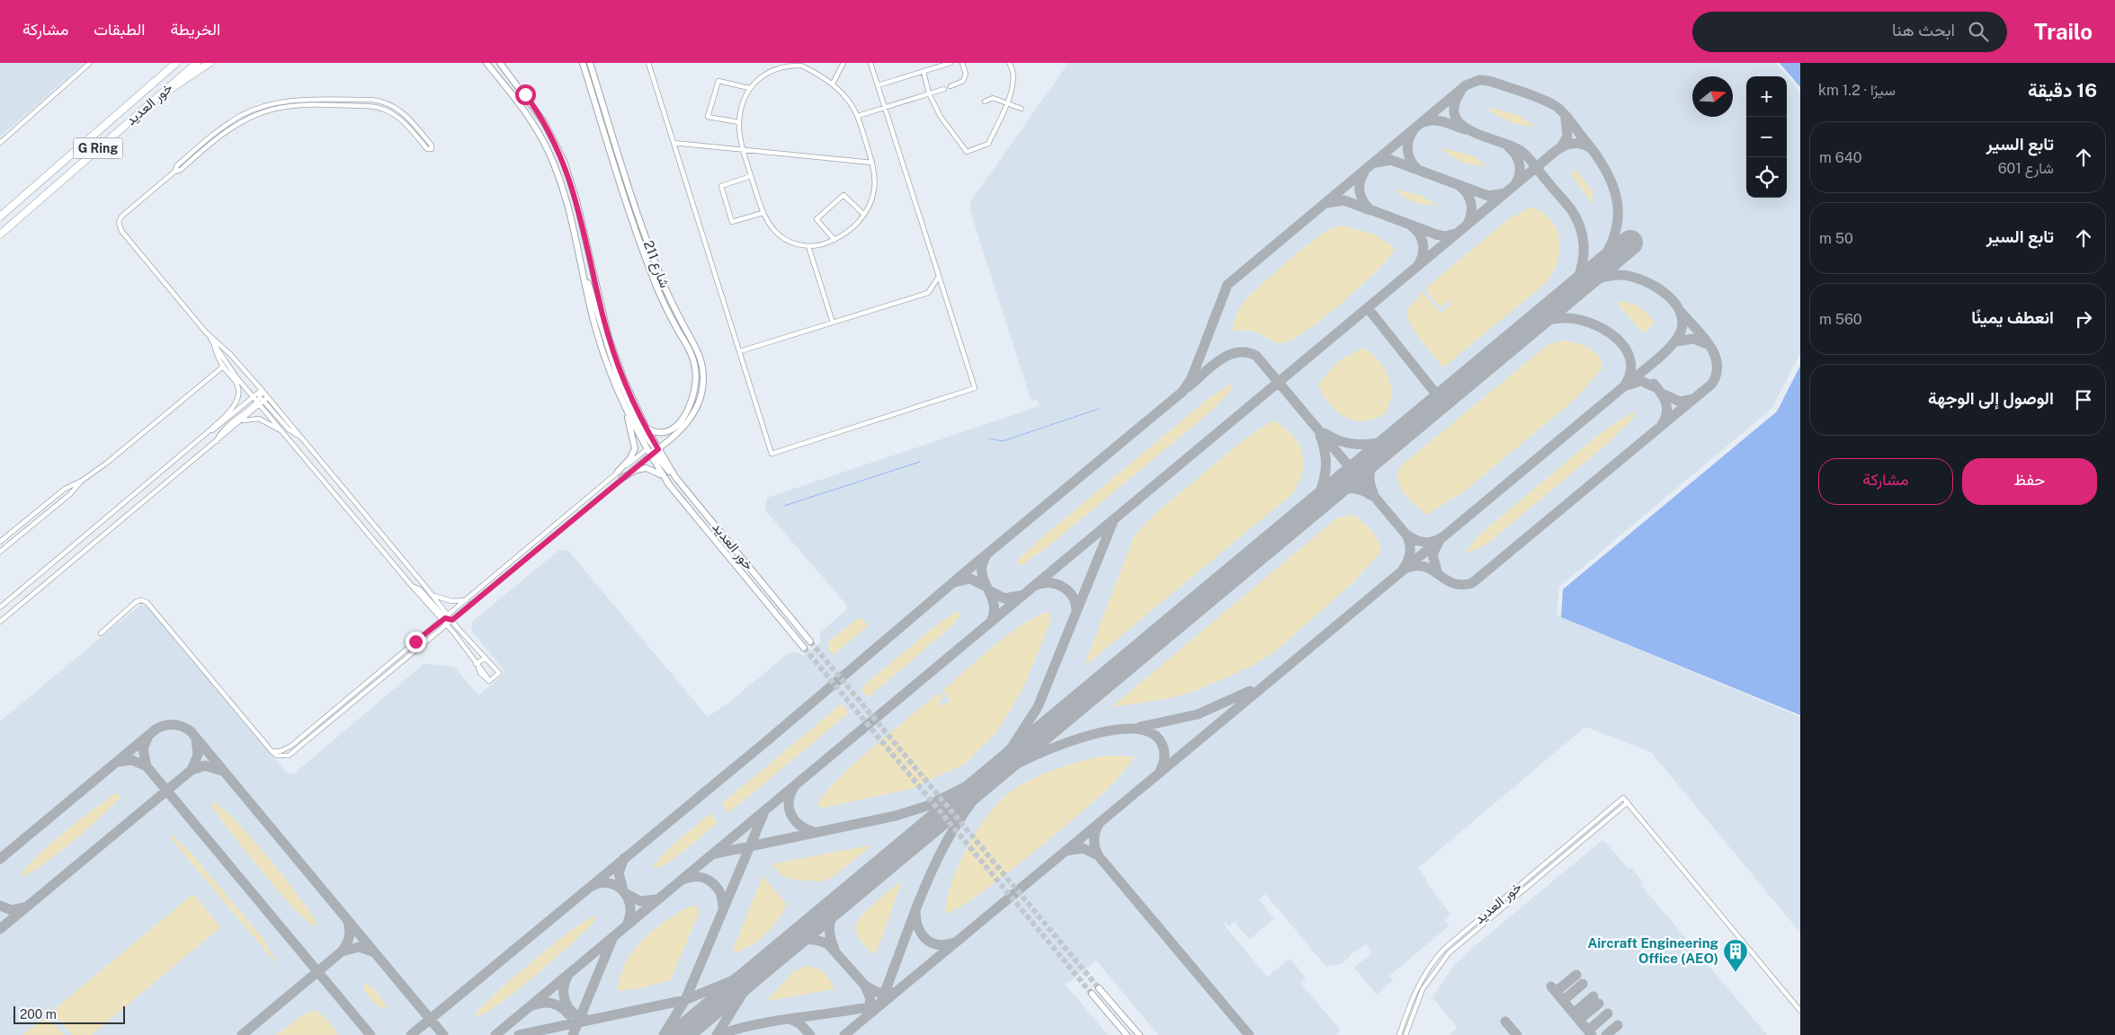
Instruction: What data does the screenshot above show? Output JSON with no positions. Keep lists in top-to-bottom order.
{
  "streets": {
    "highway": ["خور العديد", "G Ring"],
    "main road": ["شارع 211"]
  },
  "crossings": [
    ["خور العديد", "شارع 211"]
  ],
  "places": {
    "building": ["Aircraft Engineering Office (AEO)"]
  },
  "scale_bar": "200 m",
  "north": "right",
  "page": {
    "header": "Trailo",
    "search": "ابحث هنا",
    "nav": ["الخريطة", "الطبقات", "مشاركة"],
    "heading": ["16 دقيقة", "سيرًا · 1.2 km"],
    "map_buttons": ["+", "−"],
    "list": [
      ["تابع السير", "شارع 601", "640 m"],
      ["تابع السير", "50 m"],
      ["انعطف يمينًا", "560 m"],
      "الوصول إلى الوجهة"
    ],
    "buttons": ["حفظ", "مشاركة"],
    "scale": "200 m"
  }
}
